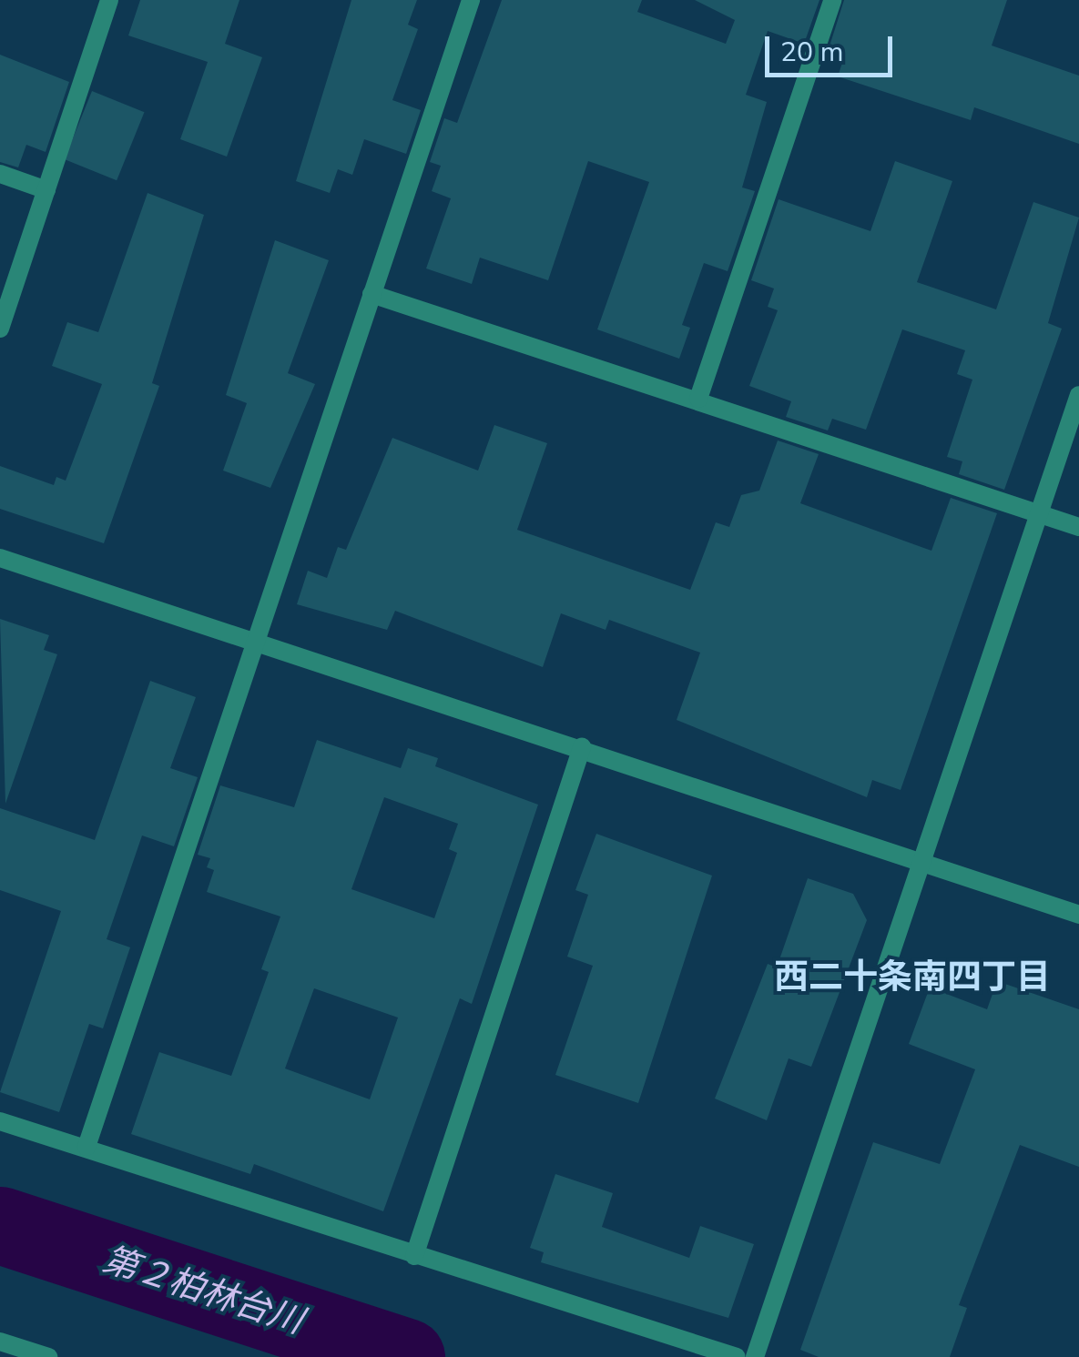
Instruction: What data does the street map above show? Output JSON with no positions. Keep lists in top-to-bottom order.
{
  "districts": ["西二十条南四丁目"],
  "water": ["第２柏林台川"],
  "scale_bar": "20 m"
}
